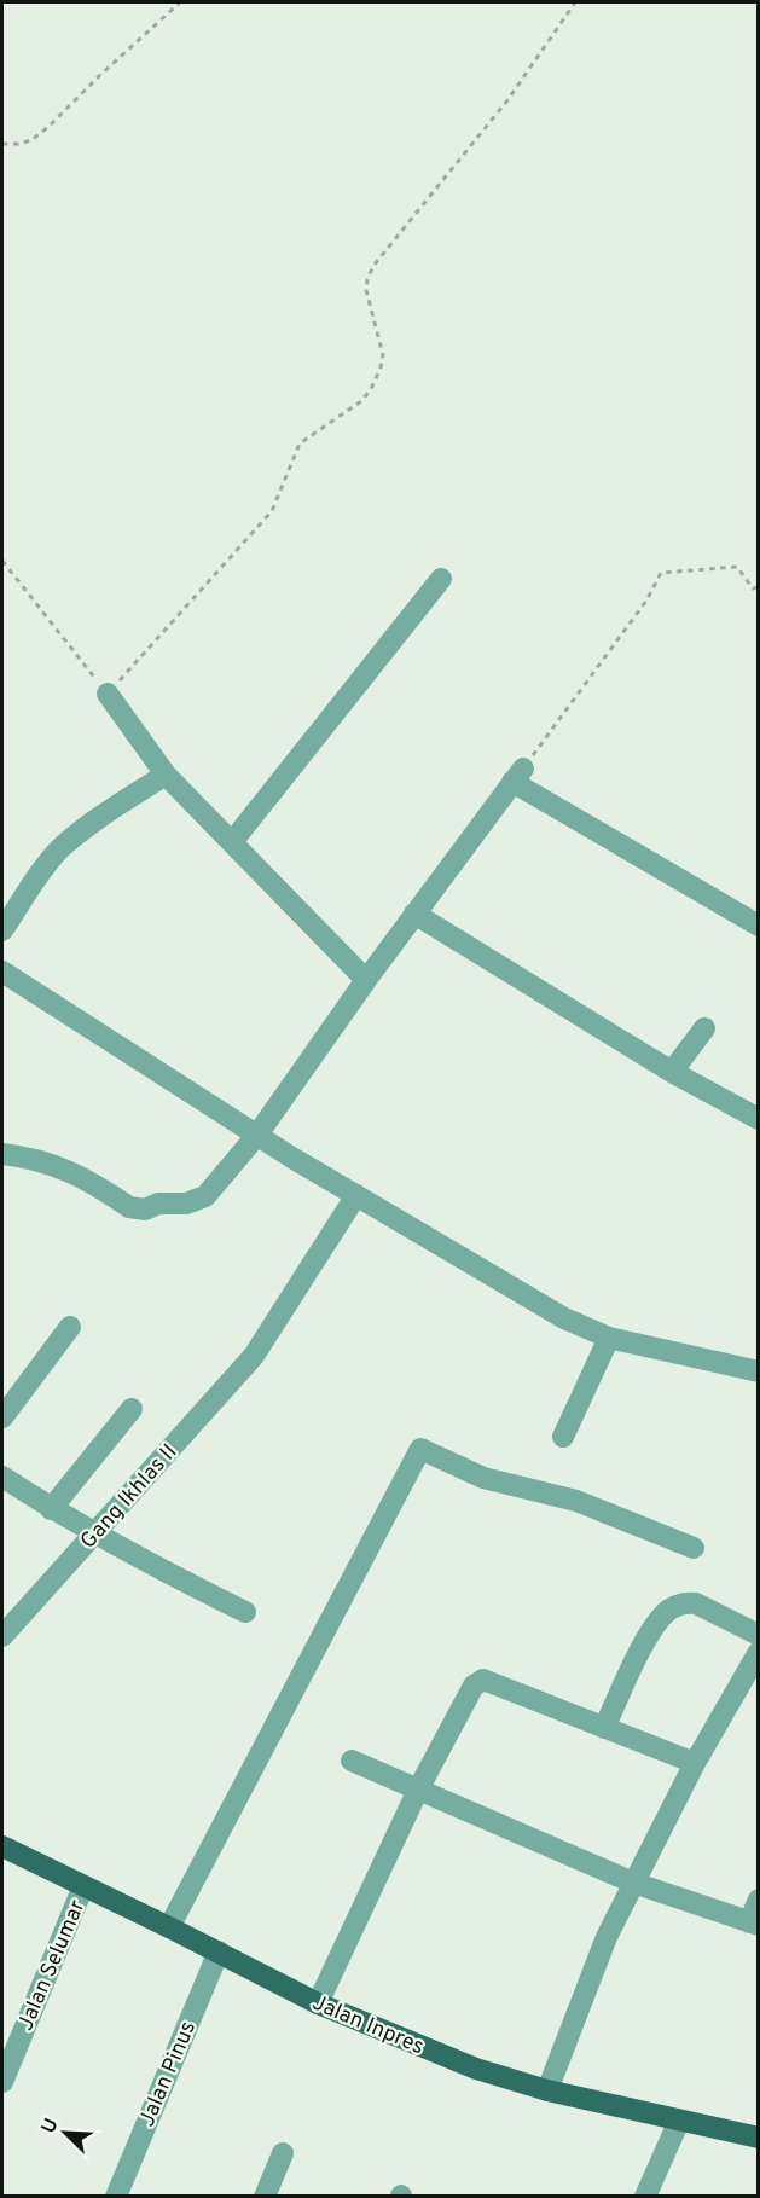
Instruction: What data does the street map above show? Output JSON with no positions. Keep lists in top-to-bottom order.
{
  "streets": {
    "main road": ["Jalan Inpres"],
    "street": ["Gang Ikhlas II", "Jalan Selumar", "Jalan Pinus"]
  },
  "crossings": [
    ["Jalan Selumar", "Jalan Inpres"],
    ["Jalan Inpres", "Jalan Pinus"]
  ],
  "north": "top left"
}
